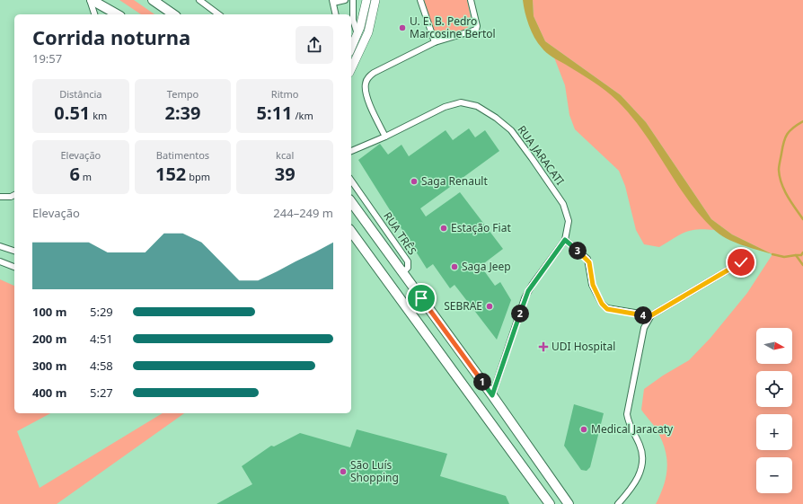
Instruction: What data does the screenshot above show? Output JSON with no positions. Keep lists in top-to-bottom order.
{
  "streets": {
    "street": ["RUA JARACATI", "RUA TRÊS"]
  },
  "places": {
    "other": [
      "U. E. B. Pedro Marcosine Bertol",
      "Saga Renault",
      "Estação Fiat",
      "Saga Jeep",
      "SEBRAE",
      "Medical Jaracaty",
      "São Luís Shopping"
    ],
    "health": ["UDI Hospital"]
  },
  "north": "right",
  "page": {
    "heading": ["Corrida noturna", "19:57"],
    "stats": [
      ["Distância", "0.51 km"],
      ["Tempo", "2:39"],
      ["Ritmo", "5:11 /km"],
      ["Elevação", "6 m"],
      ["Batimentos", "152 bpm"],
      ["kcal", "39"]
    ],
    "chart": ["Elevação", "244–249 m"],
    "pins": [
      "3",
      "2",
      "4",
      "1"
    ],
    "list": [
      {
        "name": "100 m",
        "note": "5:29"
      },
      {
        "name": "200 m",
        "note": "4:51"
      },
      {
        "name": "300 m",
        "note": "4:58"
      },
      {
        "name": "400 m",
        "note": "5:27"
      }
    ],
    "map_buttons": ["+", "−"]
  }
}
